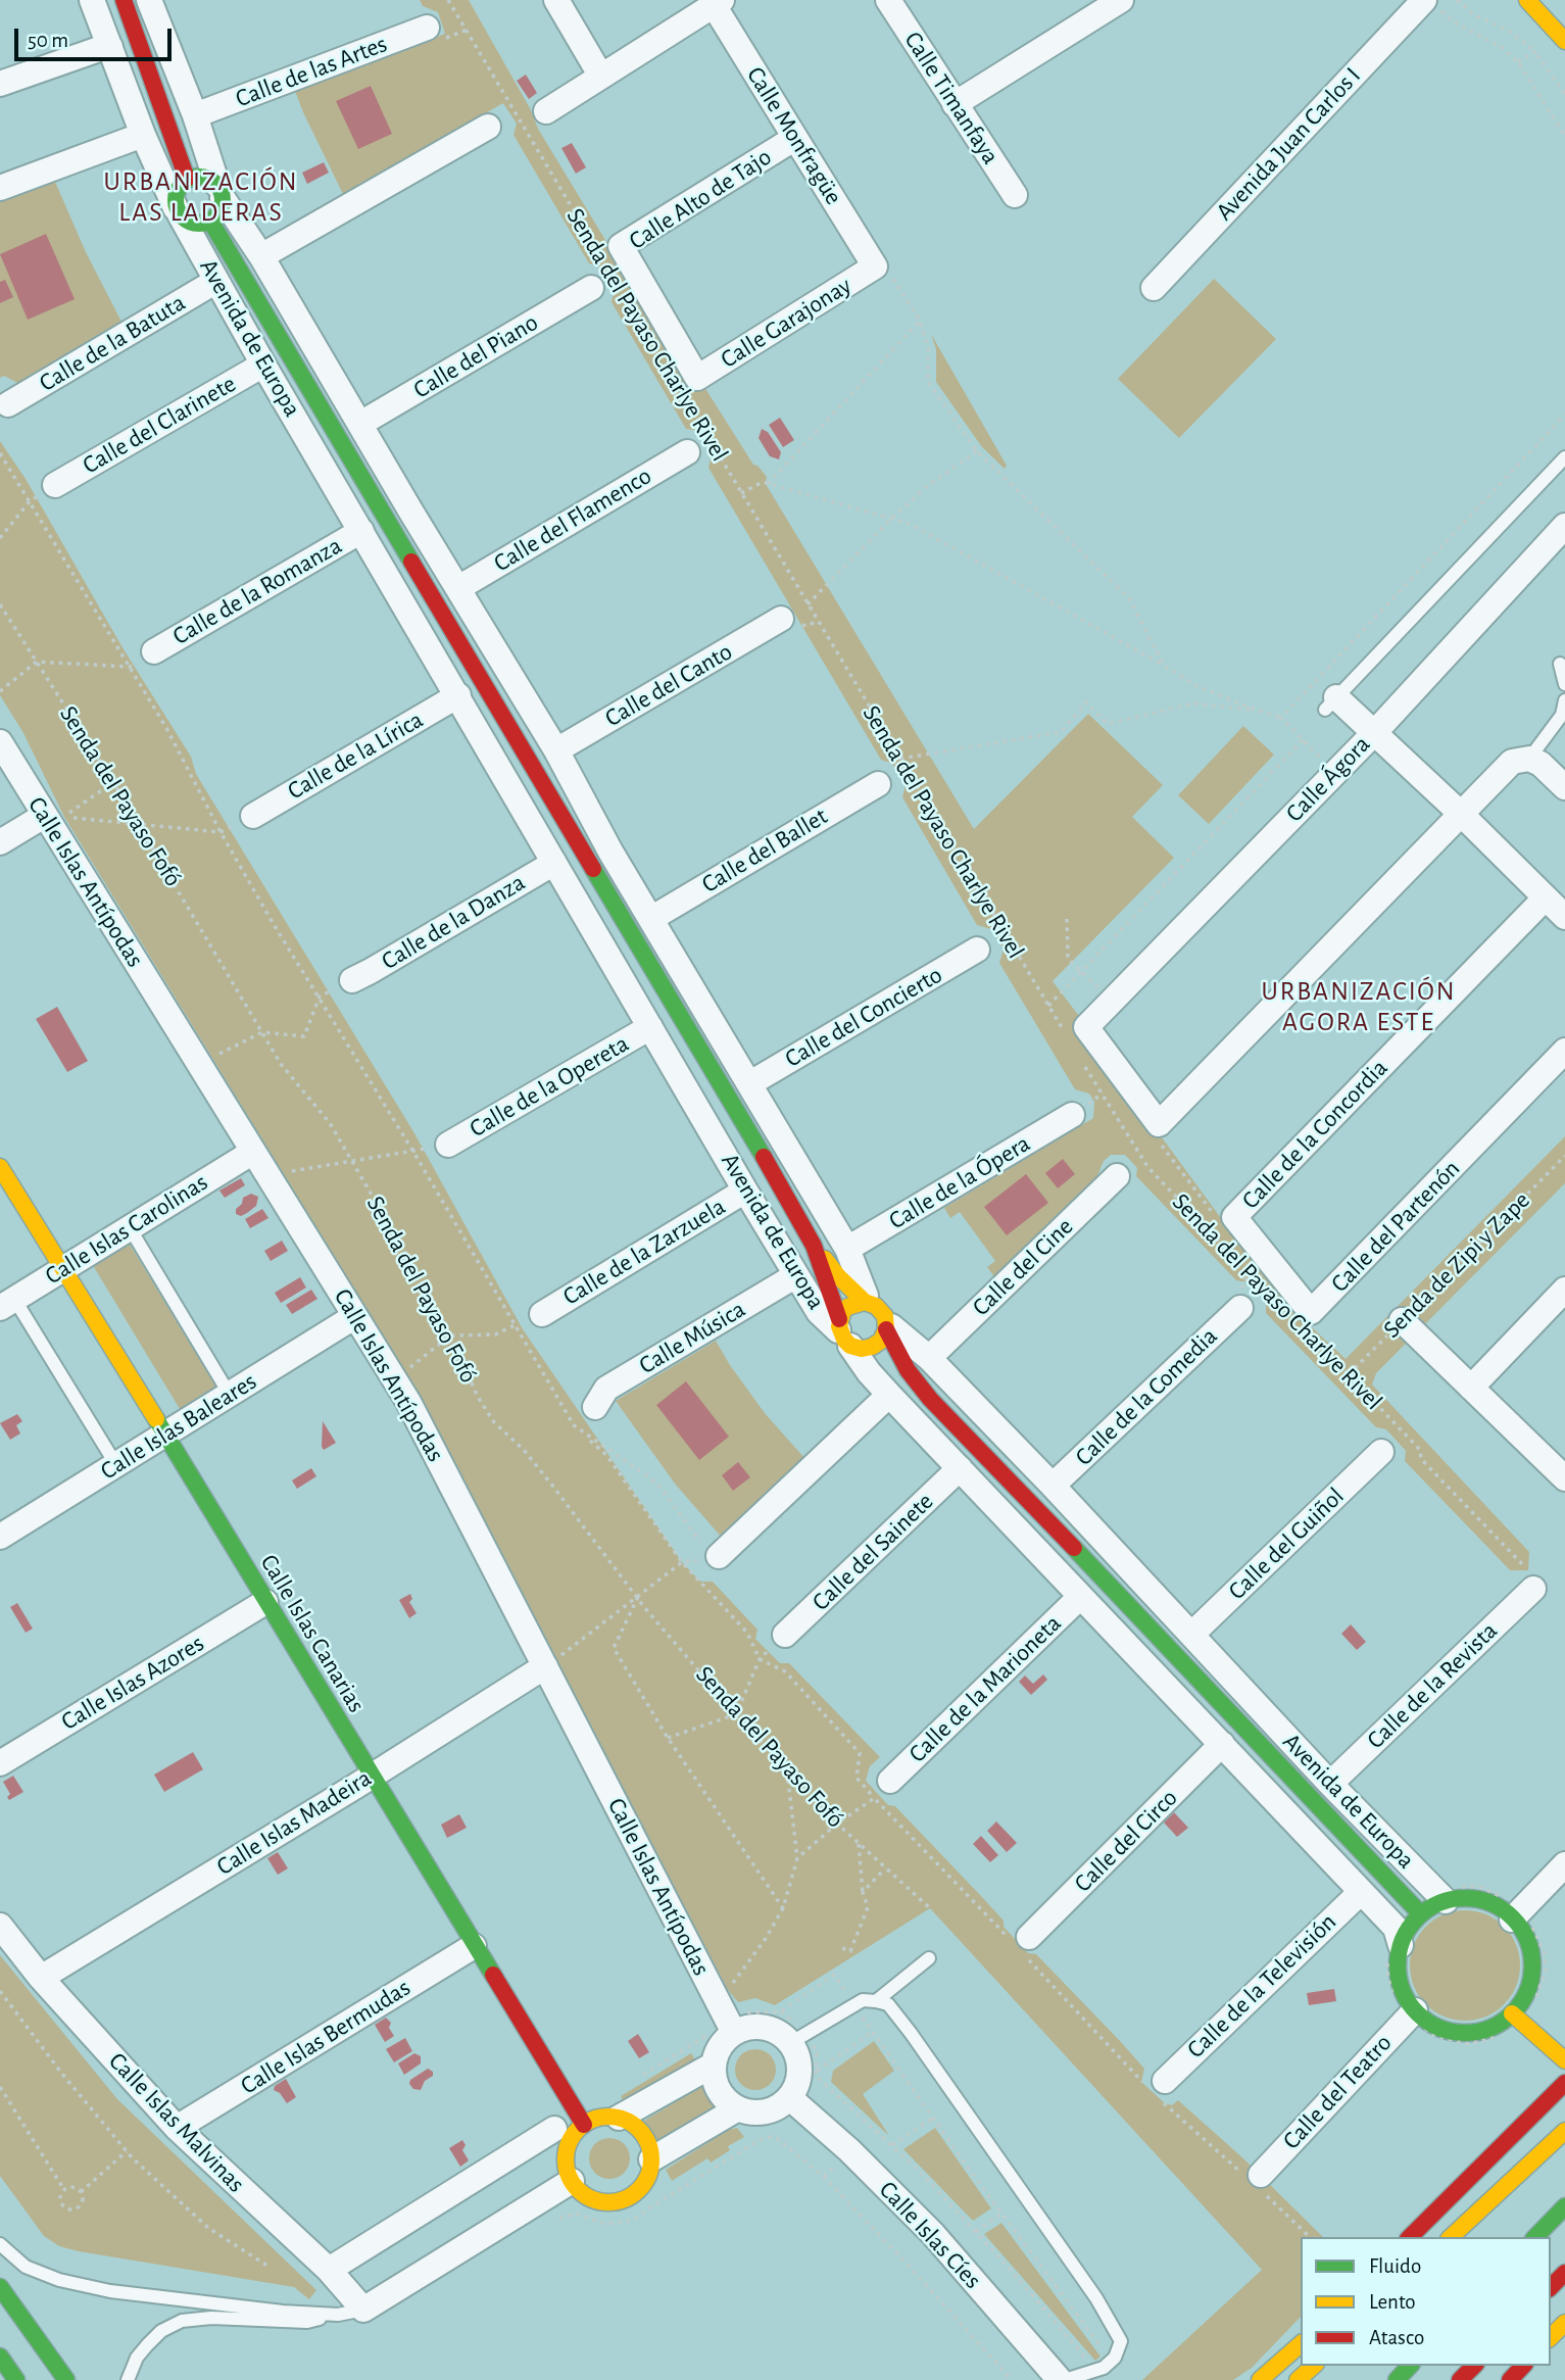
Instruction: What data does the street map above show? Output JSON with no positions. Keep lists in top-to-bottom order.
{
  "streets": {
    "main road": ["Avenida de Europa", "Calle Islas Canarias"],
    "street": [
      "Calle de las Artes",
      "Calle Timanfaya",
      "Calle Monfragüe",
      "Avenida Juan Carlos I",
      "Calle Alto de Tajo",
      "Calle Garajonay",
      "Calle de la Batuta",
      "Calle del Piano",
      "Calle del Clarinete",
      "Calle del Flamenco",
      "Calle de la Romanza",
      "Calle del Canto",
      "Calle de la Lírica",
      "Calle Ágora",
      "Calle del Ballet",
      "Calle Islas Antípodas",
      "Calle de la Danza",
      "Calle del Concierto",
      "Calle de la Opereta",
      "Calle de la Concordia",
      "Calle de la Ópera",
      "Calle del Partenón",
      "Calle Islas Carolinas",
      "Calle de la Zarzuela",
      "Calle del Cine",
      "Calle Música",
      "Calle de la Comedia",
      "Calle Islas Baleares",
      "Calle del Guiñol",
      "Calle del Sainete",
      "Calle Islas Azores",
      "Calle de la Revista",
      "Calle de la Marioneta",
      "Calle Islas Madeira",
      "Calle del Circo",
      "Calle de la Televisión",
      "Calle Islas Bermudas",
      "Calle del Teatro",
      "Calle Islas Malvinas",
      "Calle Islas Cíes"
    ],
    "path": ["Senda del Payaso Charlye Rivel", "Senda del Payaso Fofó", "Senda de Zipi y Zape"]
  },
  "crossings": [
    ["Calle de las Artes", "Avenida de Europa"],
    ["Calle Monfragüe", "Calle Alto de Tajo"],
    ["Calle Monfragüe", "Calle Garajonay"],
    ["Calle Alto de Tajo", "Calle Garajonay"],
    ["Calle Alto de Tajo", "Senda del Payaso Charlye Rivel"],
    ["Calle Garajonay", "Senda del Payaso Charlye Rivel"],
    ["Senda del Payaso Charlye Rivel", "Calle Ágora"],
    ["Senda del Payaso Charlye Rivel", "Senda de Zipi y Zape"],
    ["Senda del Payaso Charlye Rivel", "Calle de la Revista"],
    ["Avenida de Europa", "Calle de la Batuta"],
    ["Avenida de Europa", "Calle del Piano"],
    ["Avenida de Europa", "Calle del Clarinete"],
    ["Avenida de Europa", "Calle del Flamenco"],
    ["Avenida de Europa", "Calle de la Romanza"],
    ["Avenida de Europa", "Calle del Canto"],
    ["Avenida de Europa", "Calle de la Lírica"],
    ["Avenida de Europa", "Calle del Ballet"],
    ["Avenida de Europa", "Calle de la Danza"],
    ["Avenida de Europa", "Calle del Concierto"],
    ["Avenida de Europa", "Calle de la Opereta"],
    ["Avenida de Europa", "Calle de la Ópera"],
    ["Avenida de Europa", "Calle de la Zarzuela"],
    ["Avenida de Europa", "Calle del Cine"],
    ["Avenida de Europa", "Calle Música"],
    ["Avenida de Europa", "Calle de la Comedia"],
    ["Avenida de Europa", "Calle del Guiñol"],
    ["Avenida de Europa", "Calle del Sainete"],
    ["Avenida de Europa", "Calle de la Revista"],
    ["Avenida de Europa", "Calle de la Marioneta"],
    ["Avenida de Europa", "Calle del Circo"],
    ["Avenida de Europa", "Calle de la Televisión"],
    ["Avenida de Europa", "Calle del Teatro"],
    ["Calle Islas Antípodas", "Calle Islas Carolinas"],
    ["Calle Islas Antípodas", "Calle Islas Baleares"],
    ["Calle Islas Antípodas", "Calle Islas Madeira"],
    ["Calle Islas Antípodas", "Calle Islas Cíes"],
    ["Calle de la Concordia", "Calle del Partenón"],
    ["Calle Islas Carolinas", "Calle Islas Canarias"],
    ["Calle Islas Baleares", "Calle Islas Canarias"],
    ["Calle Islas Canarias", "Calle Islas Azores"],
    ["Calle Islas Canarias", "Calle Islas Madeira"],
    ["Calle Islas Canarias", "Calle Islas Bermudas"],
    ["Calle Islas Madeira", "Calle Islas Malvinas"],
    ["Calle Islas Bermudas", "Calle Islas Malvinas"]
  ],
  "districts": ["URBANIZACIÓN LAS LADERAS", "URBANIZACIÓN AGORA ESTE"],
  "legend": ["Fluido", "Lento", "Atasco"],
  "scale_bar": "50 m"
}
